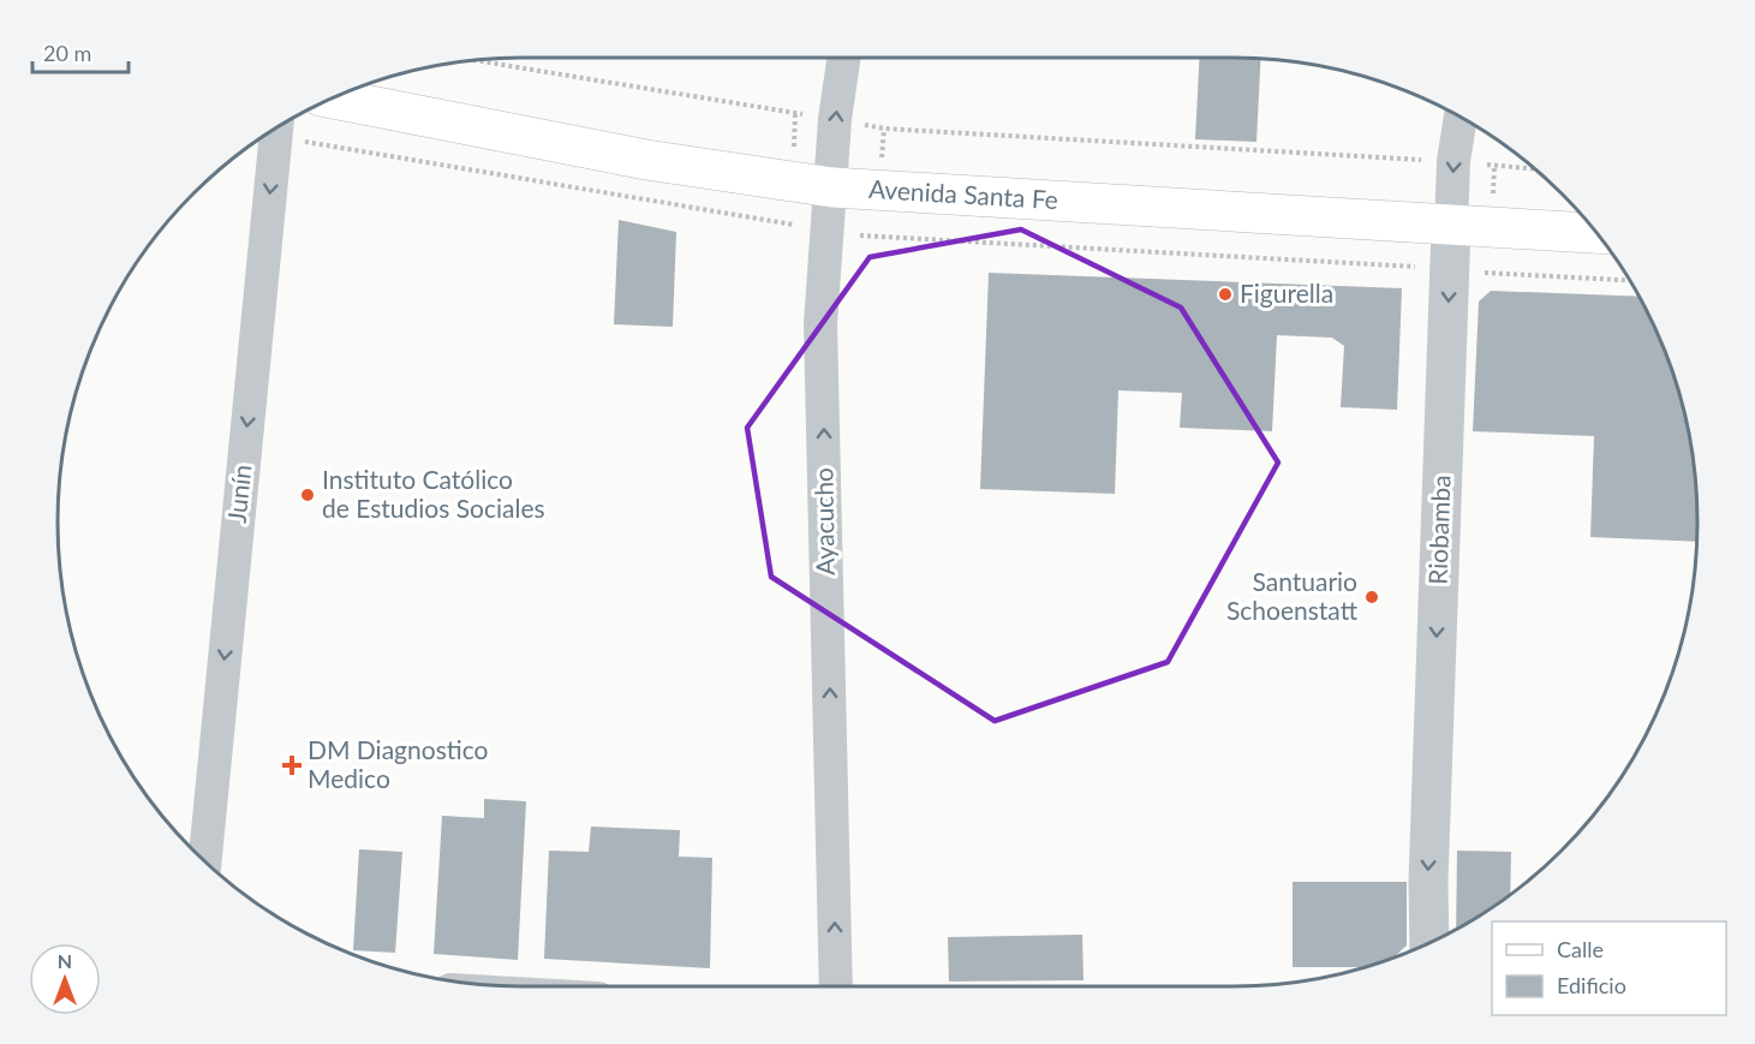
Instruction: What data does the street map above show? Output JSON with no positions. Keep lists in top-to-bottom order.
{
  "streets": {
    "main road": ["Avenida Santa Fe"],
    "street": ["Junín", "Ayacucho", "Riobamba"]
  },
  "crossings": [
    ["Avenida Santa Fe", "Ayacucho"],
    ["Avenida Santa Fe", "Riobamba"]
  ],
  "one_way": ["Junín", "Ayacucho", "Riobamba"],
  "places": {
    "other": ["Figurella", "Instituto Católico de Estudios Sociales", "Santuario Schoenstatt"],
    "health": ["DM Diagnostico Medico"]
  },
  "legend": ["Calle", "Edificio"],
  "scale_bar": "20 m",
  "north": "top"
}
